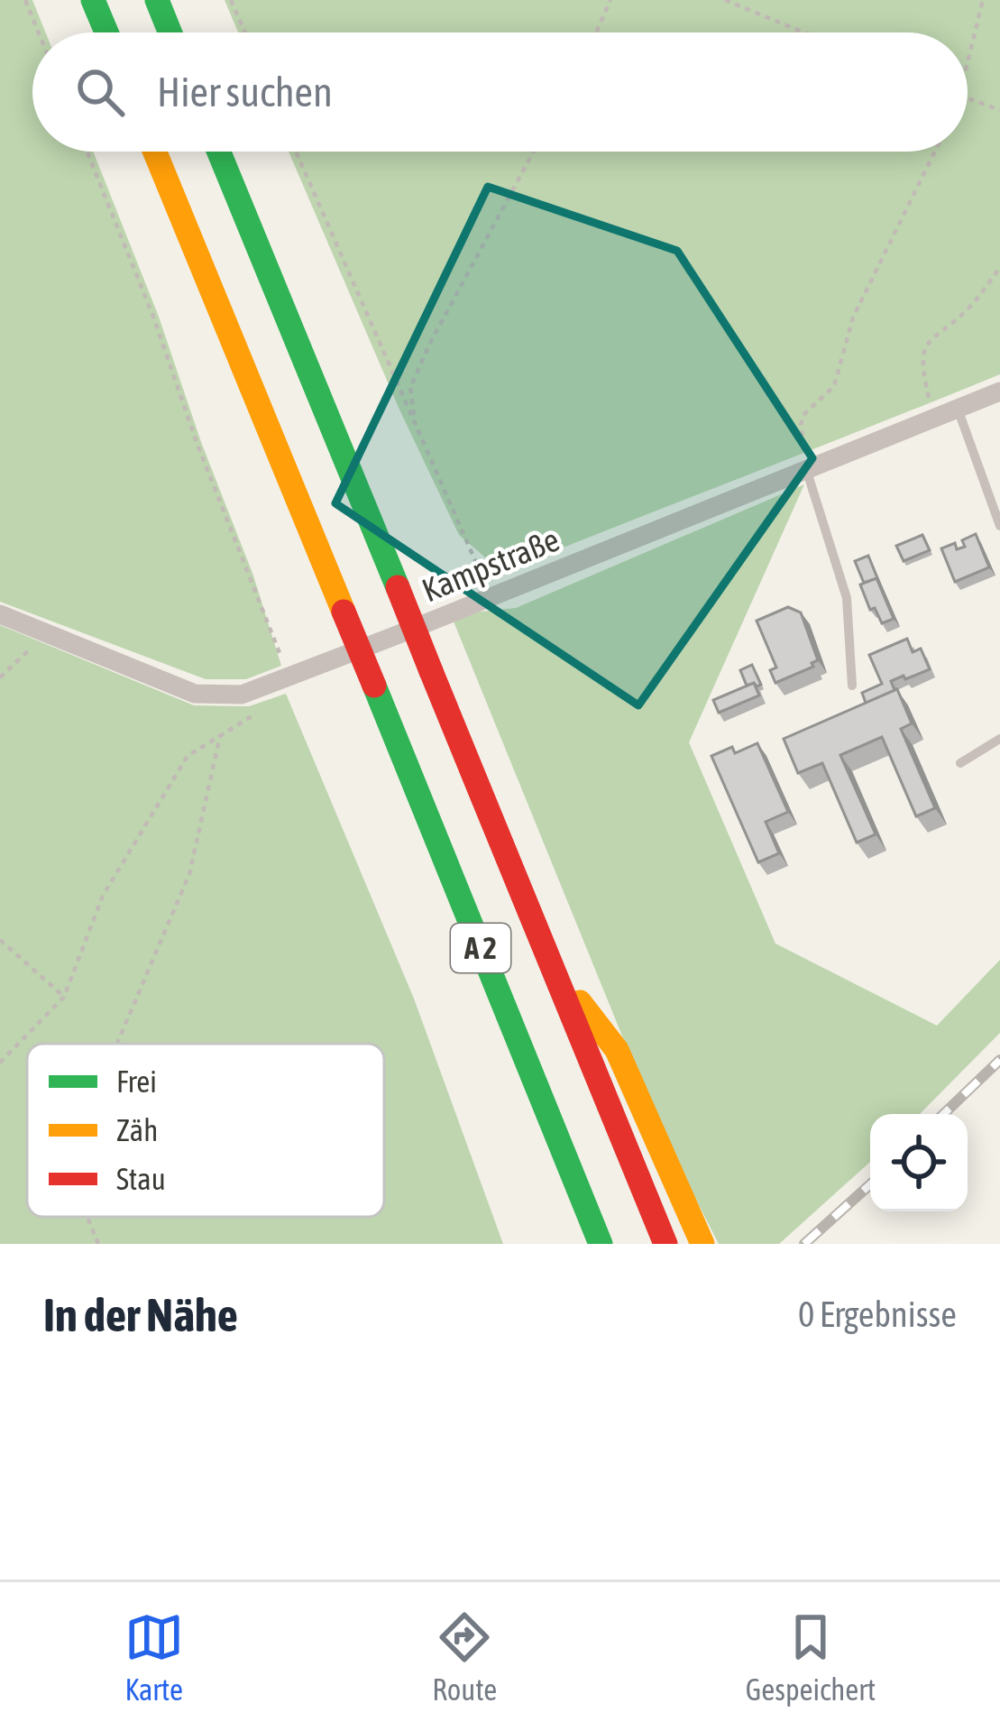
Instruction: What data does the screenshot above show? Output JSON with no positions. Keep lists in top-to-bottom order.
{
  "streets": {
    "highway": ["A 2"],
    "street": ["Kampstraße"]
  },
  "legend": ["Frei", "Zäh", "Stau"],
  "page": {
    "search": "Hier suchen",
    "heading": ["In der Nähe", "0 Ergebnisse"],
    "nav": ["Karte", "Route", "Gespeichert"]
  }
}
